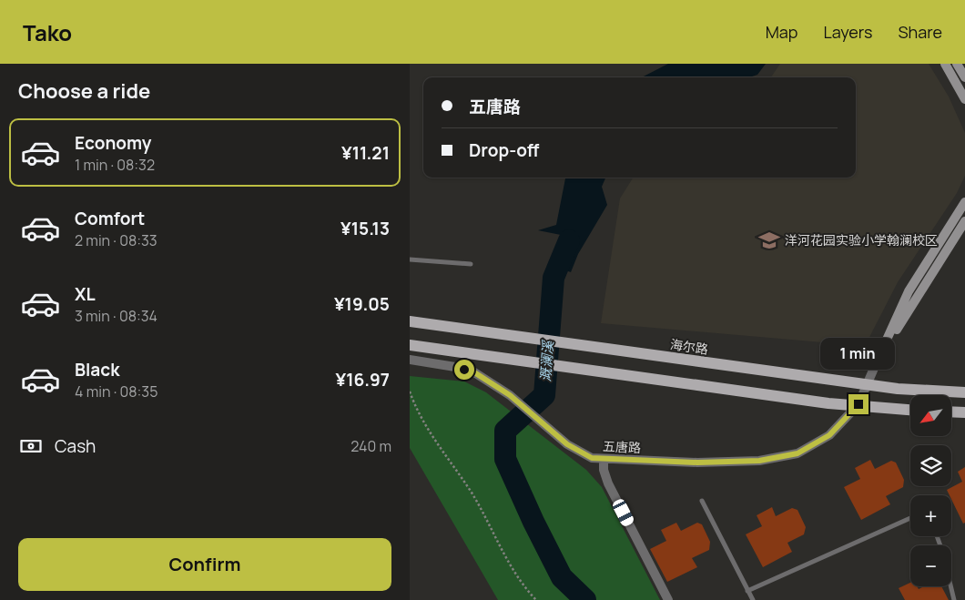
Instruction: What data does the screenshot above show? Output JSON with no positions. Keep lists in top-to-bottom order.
{
  "streets": {
    "main road": ["海尔路"],
    "street": ["五唐路"]
  },
  "water": ["溉澜溪"],
  "places": {
    "school or university": ["洋河花园实验小学翰澜校区"]
  },
  "north": "bottom left",
  "page": {
    "header": "Tako",
    "nav": ["Map", "Layers", "Share"],
    "heading": "Choose a ride",
    "banner": ["五唐路", "Drop-off"],
    "list": [
      {
        "name": "Economy",
        "note": "1 min · 08:32",
        "value": "¥11.21"
      },
      {
        "name": "Comfort",
        "note": "2 min · 08:33",
        "value": "¥15.13"
      },
      {
        "name": "XL",
        "note": "3 min · 08:34",
        "value": "¥19.05"
      },
      {
        "name": "Black",
        "note": "4 min · 08:35",
        "value": "¥16.97"
      }
    ],
    "bubble": "1 min",
    "map_buttons": ["+", "−"],
    "pay": ["Cash", "240 m"],
    "buttons": "Confirm"
  }
}
